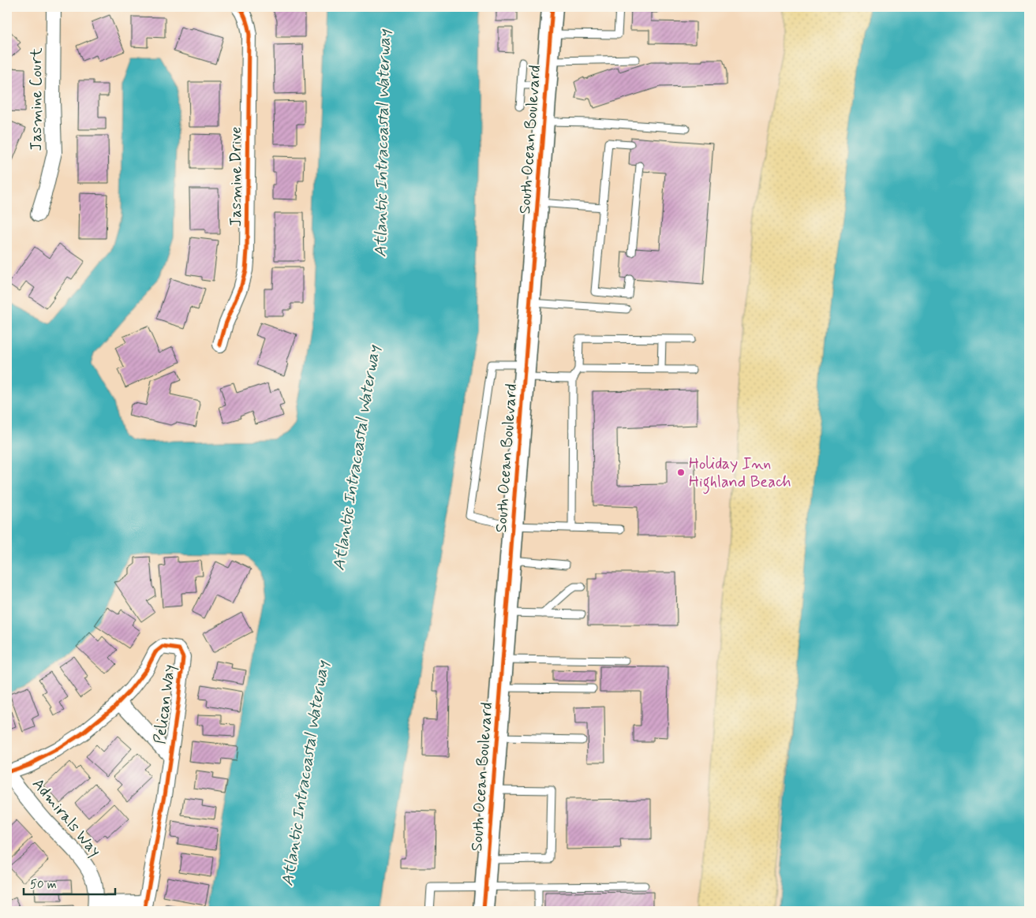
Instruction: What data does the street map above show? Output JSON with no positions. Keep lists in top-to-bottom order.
{
  "streets": {
    "main road": ["South Ocean Boulevard"],
    "street": [
      "Jasmine Court",
      "Jasmine Drive",
      "Pelican Way",
      "Admirals Way"
    ]
  },
  "crossings": [
    ["Pelican Way", "Admirals Way"]
  ],
  "water": ["Atlantic Intracoastal Waterway"],
  "places": ["Holiday Inn Highland Beach"],
  "scale_bar": "50 m"
}
